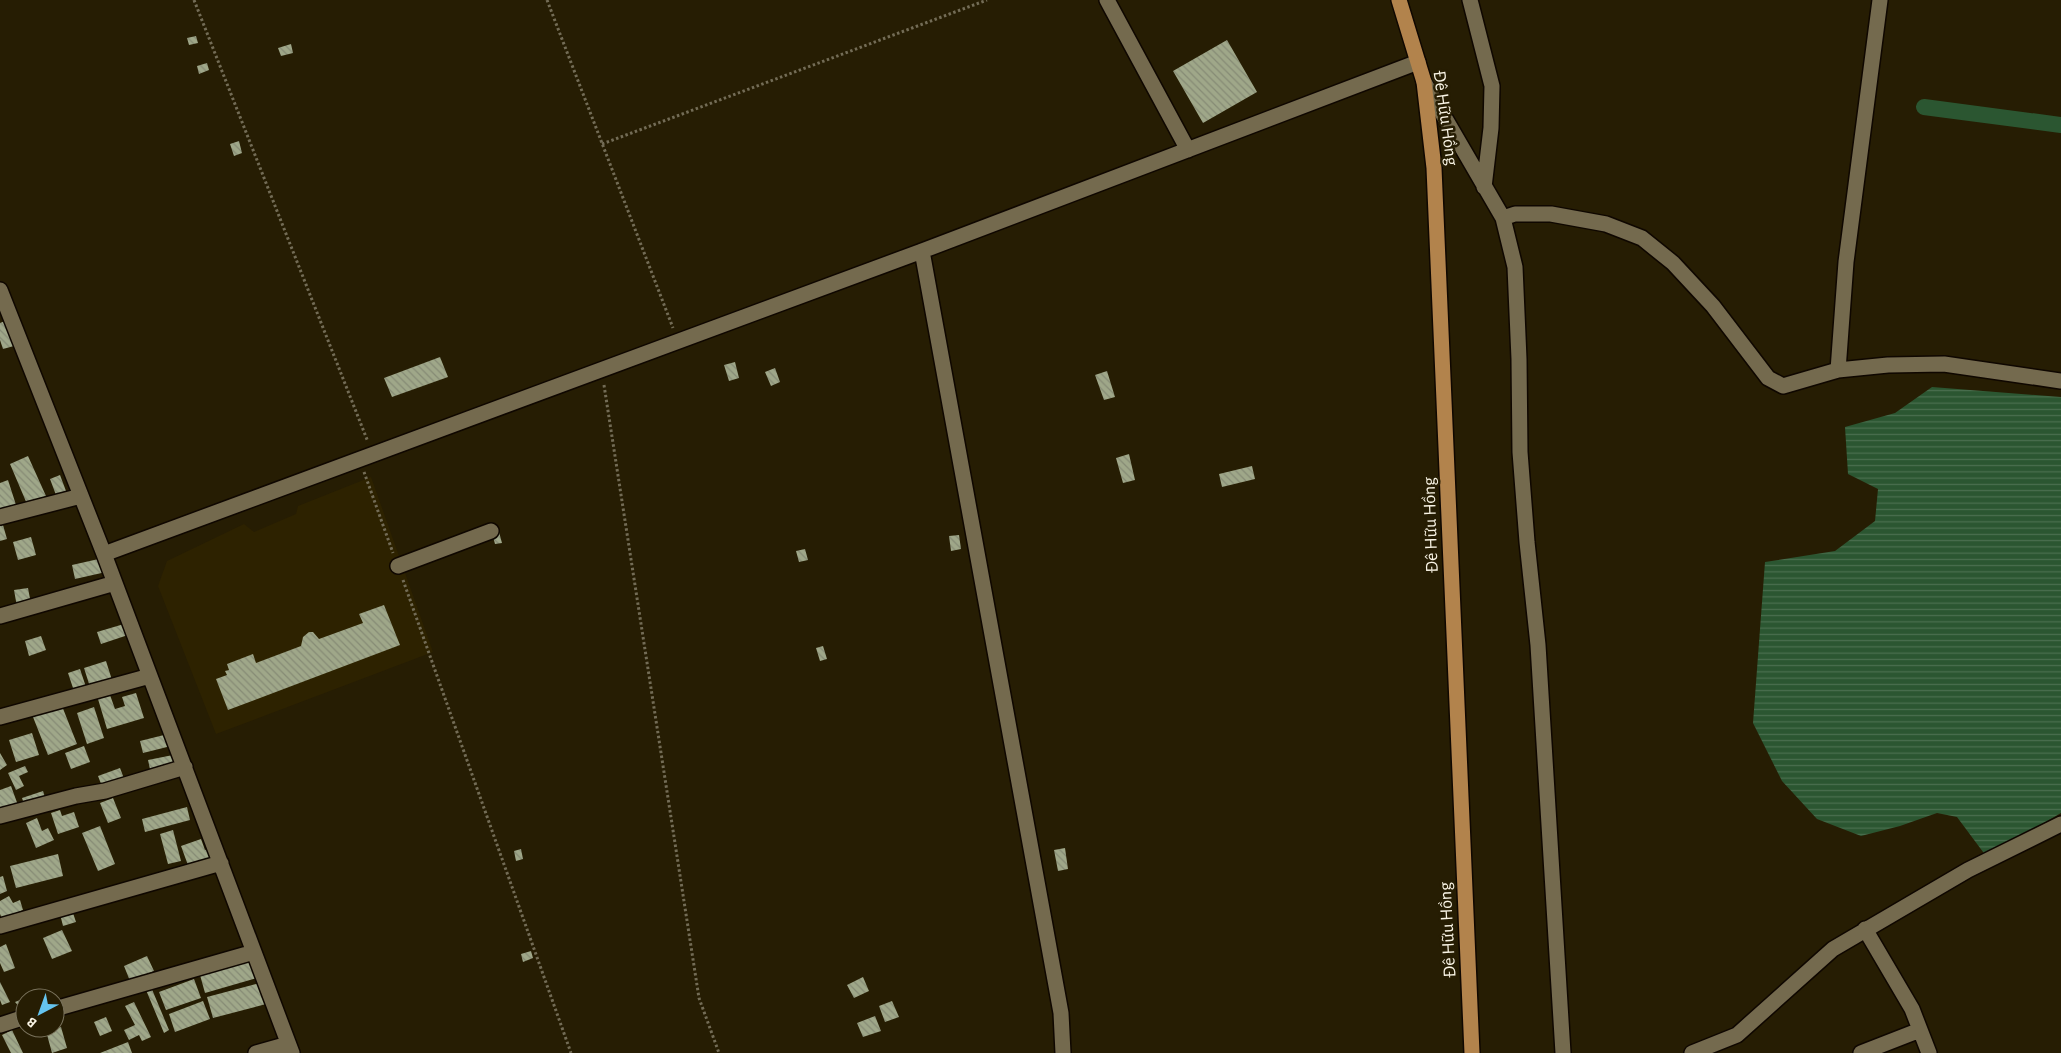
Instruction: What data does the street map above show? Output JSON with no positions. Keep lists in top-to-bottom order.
{
  "streets": {
    "main road": ["Đê Hữu Hồng"]
  },
  "north": "bottom left"
}
